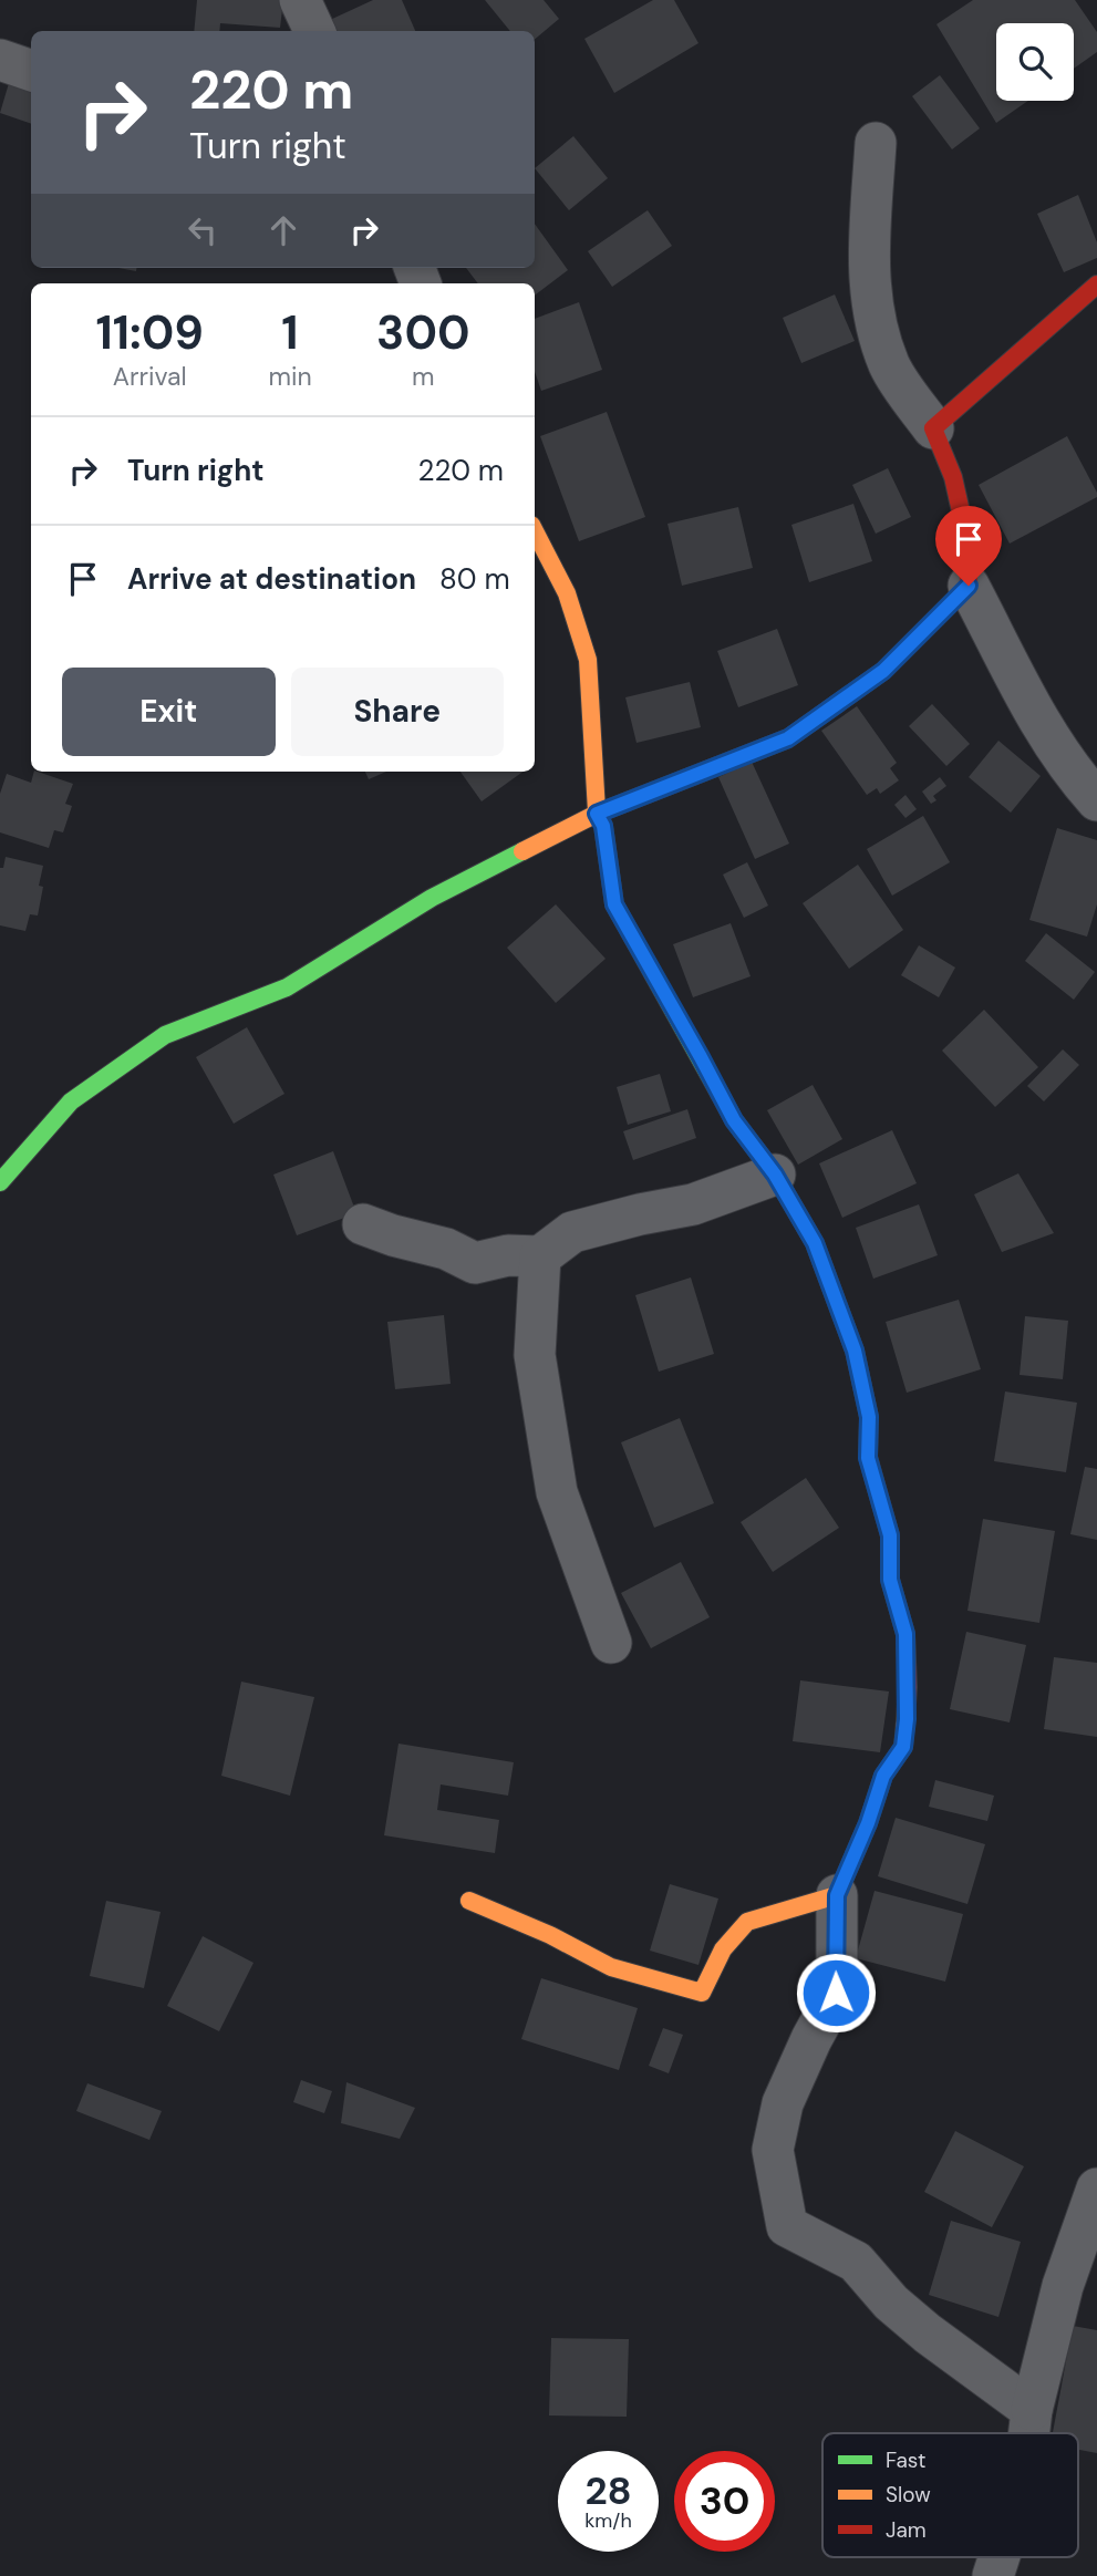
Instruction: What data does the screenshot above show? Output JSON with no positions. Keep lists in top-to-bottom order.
{
  "legend": ["Fast", "Slow", "Jam"],
  "page": {
    "turn": ["220 m", "Turn right"],
    "eta": [
      "11:09",
      "Arrival",
      "1",
      "min",
      "300",
      "m"
    ],
    "list": [
      {
        "name": "Turn right",
        "value": "220 m"
      },
      {
        "name": "Arrive at destination",
        "value": "80 m"
      }
    ],
    "buttons": ["Exit", "Share"],
    "speed": "28 km/h",
    "limit": "30"
  }
}
